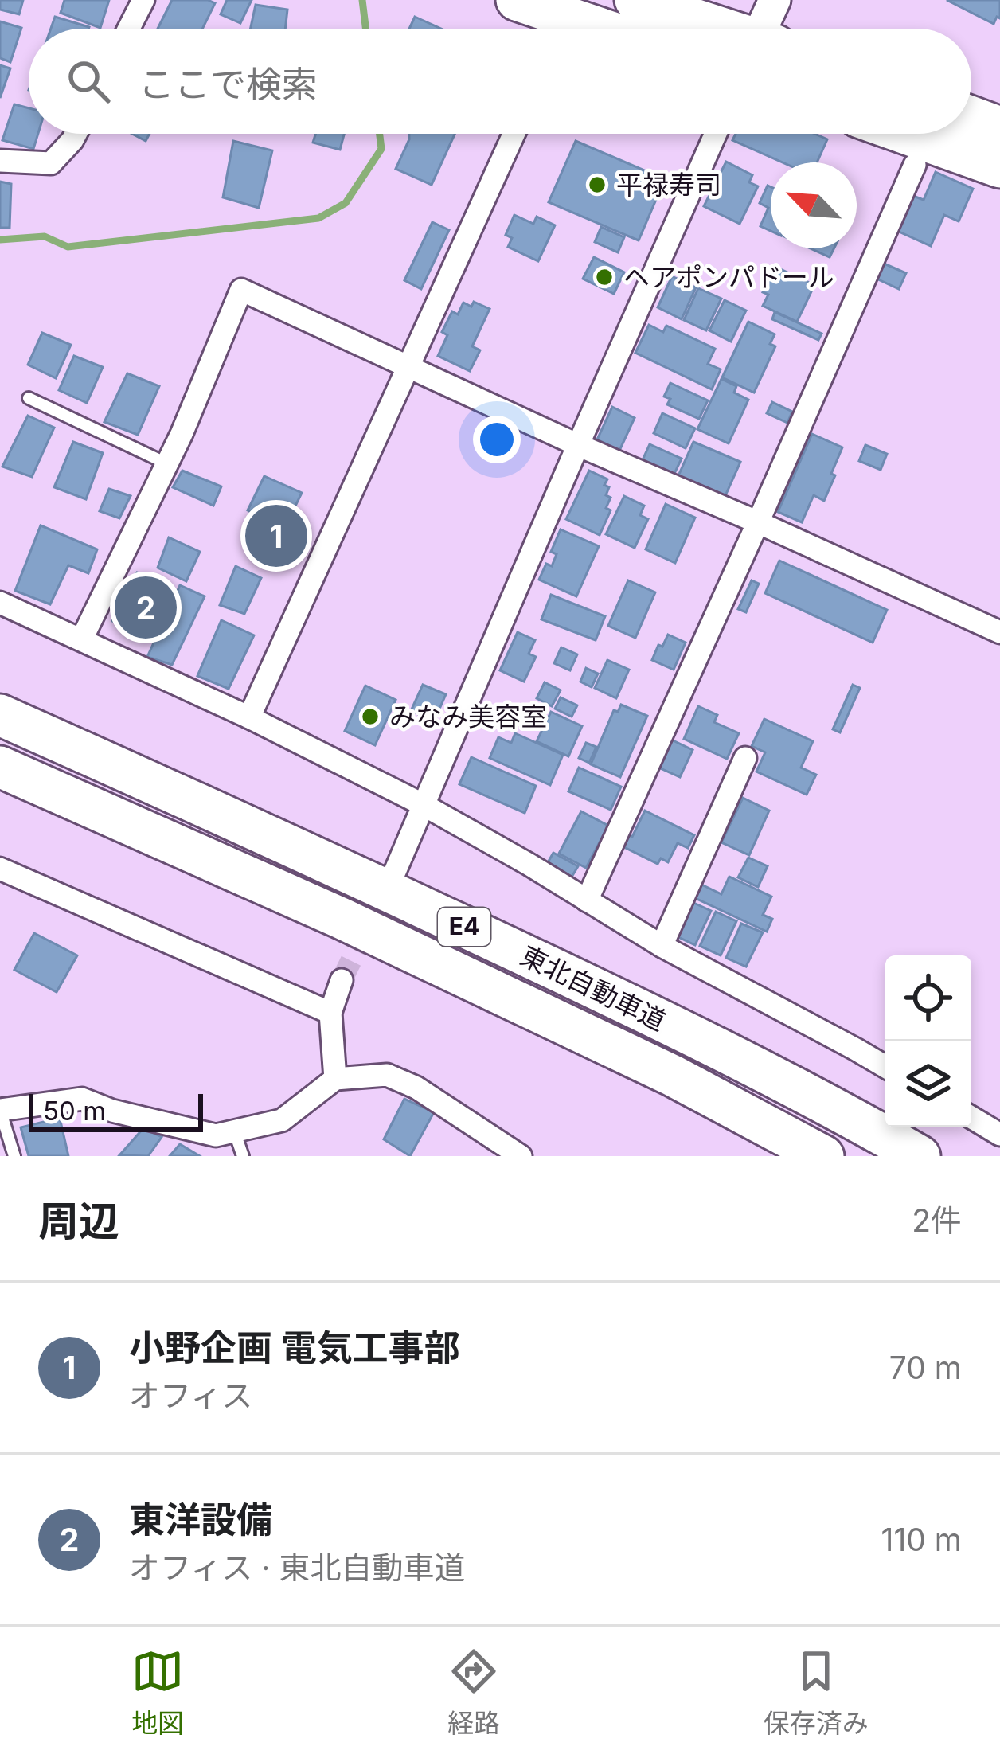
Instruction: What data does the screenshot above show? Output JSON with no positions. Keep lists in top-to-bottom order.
{
  "streets": {
    "highway": ["E4", "東北自動車道"]
  },
  "places": ["平禄寿司", "ヘアポンパドール", "みなみ美容室"],
  "scale_bar": "50 m",
  "north": "top left",
  "page": {
    "search": "ここで検索",
    "pins": ["1", "2"],
    "scale": "50 m",
    "heading": ["周辺", "2件"],
    "list": [
      {
        "mark": "1",
        "name": "小野企画 電気工事部",
        "note": "オフィス",
        "value": "70 m"
      },
      {
        "mark": "2",
        "name": "東洋設備",
        "note": "オフィス · 東北自動車道",
        "value": "110 m"
      }
    ],
    "nav": ["地図", "経路", "保存済み"]
  }
}
